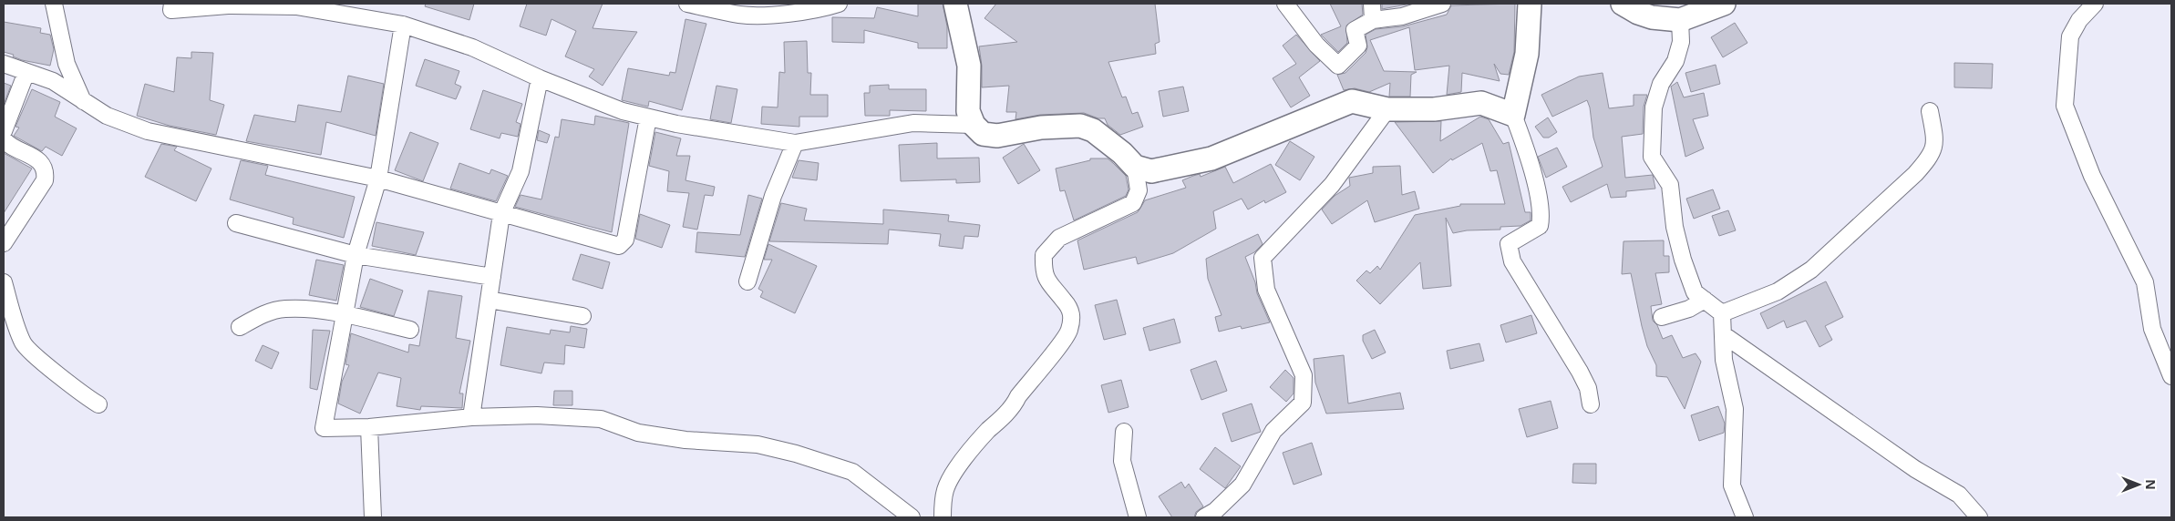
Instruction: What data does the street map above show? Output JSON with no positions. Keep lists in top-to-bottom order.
{
  "north": "right"
}
